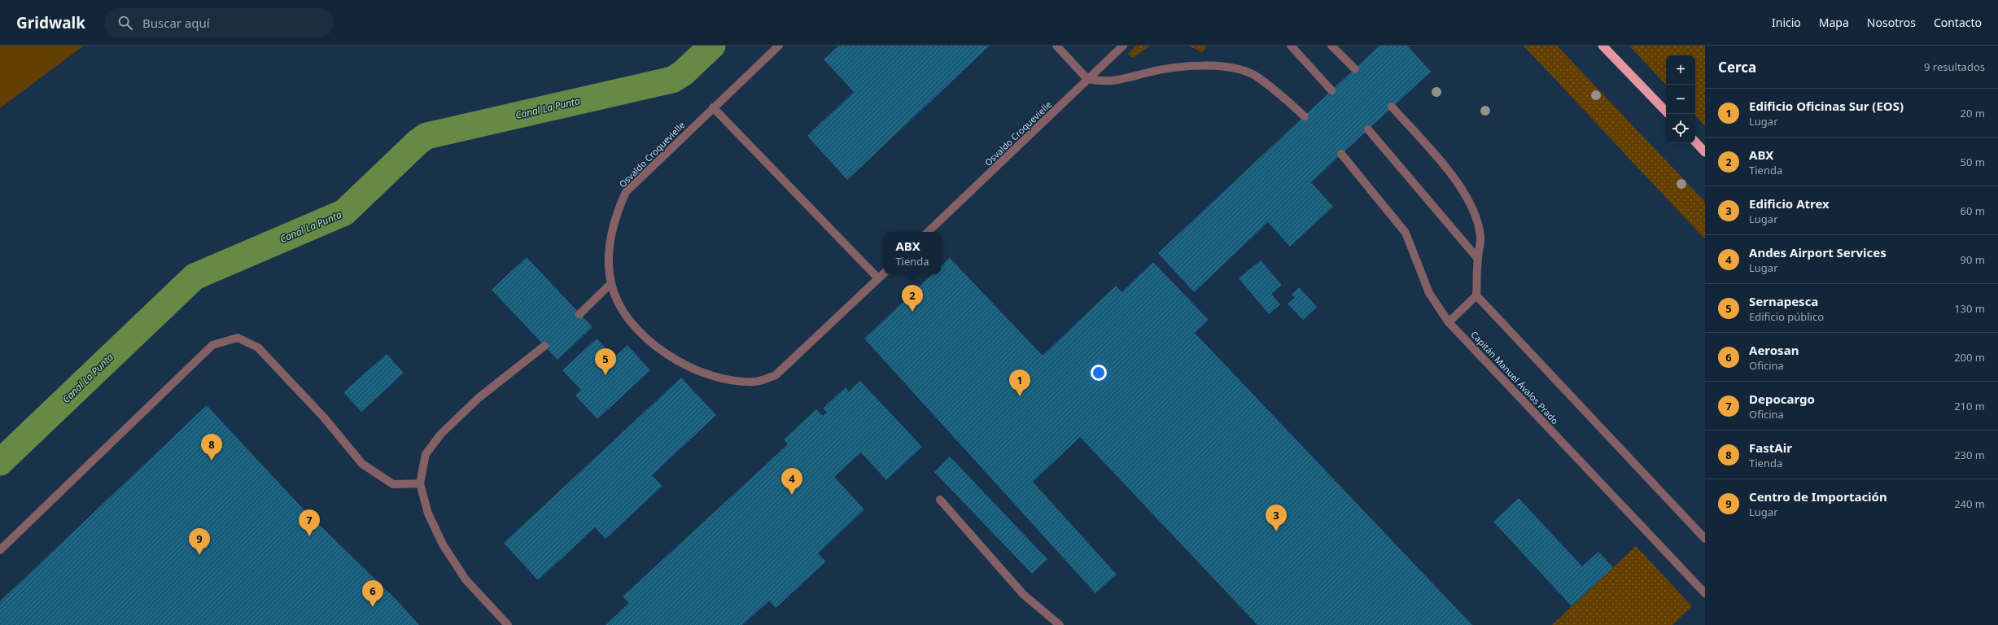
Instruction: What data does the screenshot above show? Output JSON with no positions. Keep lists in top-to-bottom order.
{
  "streets": {
    "lane": ["Osvaldo Croquevielle", "Capitán Manuel Ávalos Prado"]
  },
  "water": ["Canal La Punta"],
  "page": {
    "header": "Gridwalk",
    "search": "Buscar aquí",
    "nav": [
      "Inicio",
      "Mapa",
      "Nosotros",
      "Contacto"
    ],
    "heading": ["Cerca", "9 resultados"],
    "map_buttons": ["+", "−"],
    "list": [
      {
        "mark": "1",
        "name": "Edificio Oficinas Sur (EOS)",
        "note": "Lugar",
        "value": "20 m"
      },
      {
        "mark": "2",
        "name": "ABX",
        "note": "Tienda",
        "value": "50 m"
      },
      {
        "mark": "3",
        "name": "Edificio Atrex",
        "note": "Lugar",
        "value": "60 m"
      },
      {
        "mark": "4",
        "name": "Andes Airport Services",
        "note": "Lugar",
        "value": "90 m"
      },
      {
        "mark": "5",
        "name": "Sernapesca",
        "note": "Edificio público",
        "value": "130 m"
      },
      {
        "mark": "6",
        "name": "Aerosan",
        "note": "Oficina",
        "value": "200 m"
      },
      {
        "mark": "7",
        "name": "Depocargo",
        "note": "Oficina",
        "value": "210 m"
      },
      {
        "mark": "8",
        "name": "FastAir",
        "note": "Tienda",
        "value": "230 m"
      },
      {
        "mark": "9",
        "name": "Centro de Importación",
        "note": "Lugar",
        "value": "240 m"
      }
    ],
    "popup": ["ABX", "Tienda"],
    "pins": [
      "2",
      "5",
      "1",
      "8",
      "4",
      "3",
      "7",
      "9",
      "6"
    ]
  }
}
